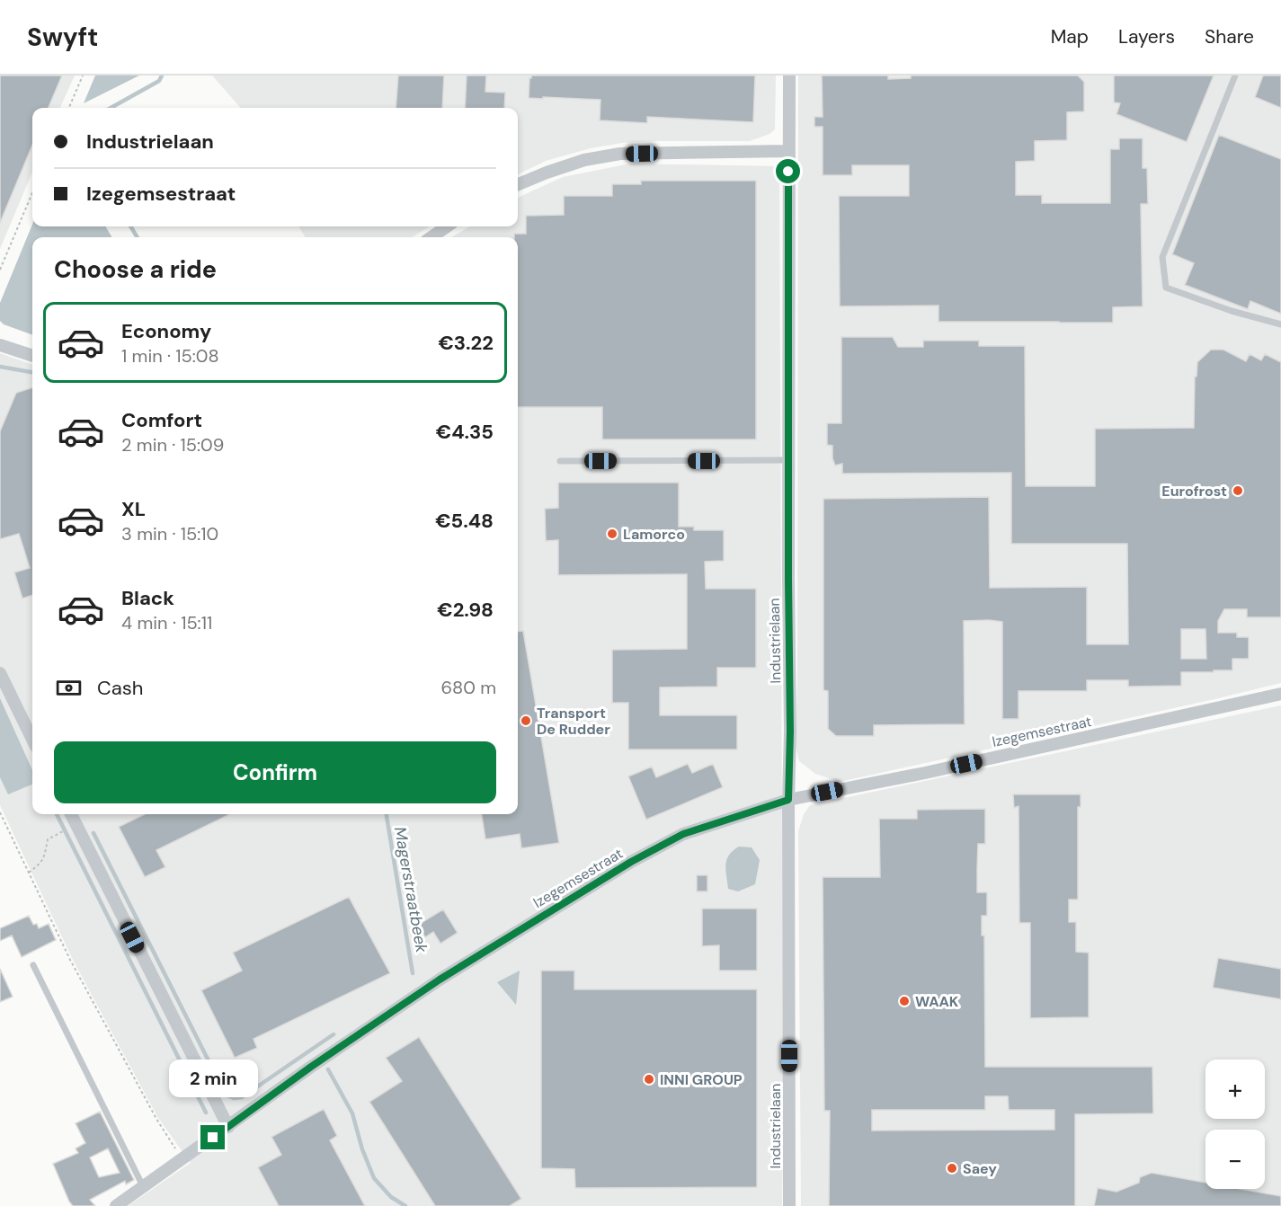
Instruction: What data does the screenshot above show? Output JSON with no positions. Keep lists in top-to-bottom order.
{
  "streets": {
    "street": ["Industrielaan", "Izegemsestraat"]
  },
  "crossings": [
    ["Industrielaan", "Izegemsestraat"]
  ],
  "water": ["Magerstraatbeek"],
  "places": [
    "Eurofrost",
    "Lamorco",
    "Transport De Rudder",
    "WAAK",
    "INNI GROUP",
    "Saey"
  ],
  "page": {
    "header": "Swyft",
    "nav": ["Map", "Layers", "Share"],
    "banner": ["Industrielaan", "Izegemsestraat"],
    "heading": "Choose a ride",
    "list": [
      {
        "name": "Economy",
        "note": "1 min · 15:08",
        "value": "€3.22"
      },
      {
        "name": "Comfort",
        "note": "2 min · 15:09",
        "value": "€4.35"
      },
      {
        "name": "XL",
        "note": "3 min · 15:10",
        "value": "€5.48"
      },
      {
        "name": "Black",
        "note": "4 min · 15:11",
        "value": "€2.98"
      }
    ],
    "pay": ["Cash", "680 m"],
    "buttons": "Confirm",
    "map_buttons": ["+", "−"],
    "bubble": "2 min"
  }
}
